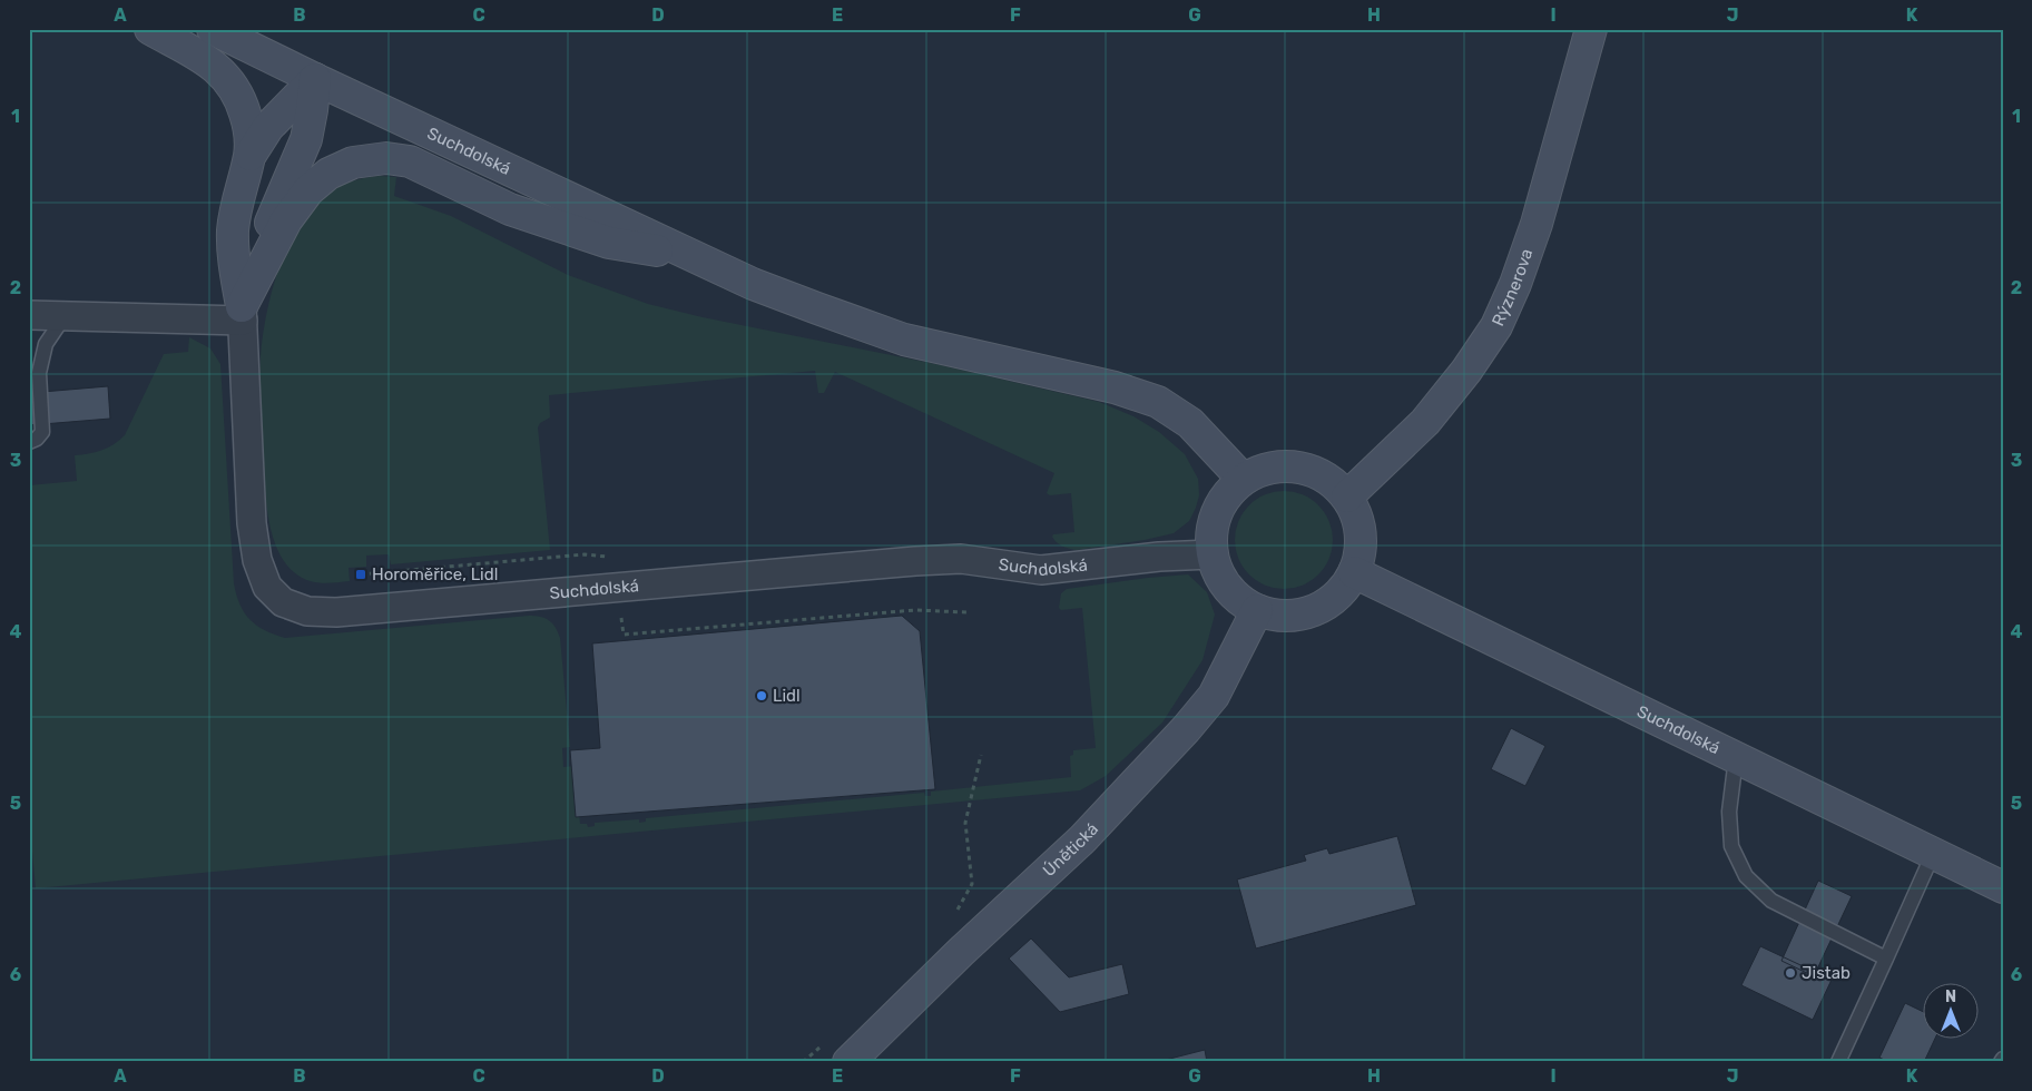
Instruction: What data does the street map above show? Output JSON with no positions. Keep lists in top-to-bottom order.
{
  "streets": {
    "main road": ["Suchdolská", "Rýznerova", "Únětická"]
  },
  "crossings": [
    ["Suchdolská", "Rýznerova"],
    ["Suchdolská", "Únětická"],
    ["Rýznerova", "Únětická"]
  ],
  "places": {
    "transit": ["Horoměřice, Lidl"],
    "other": ["Lidl", "Jistab"]
  },
  "north": "top",
  "grid": {
    "columns": [
      "A",
      "B",
      "C",
      "D",
      "E",
      "F",
      "G",
      "H",
      "I",
      "J",
      "K"
    ],
    "rows": [
      "1",
      "2",
      "3",
      "4",
      "5",
      "6"
    ]
  }
}
